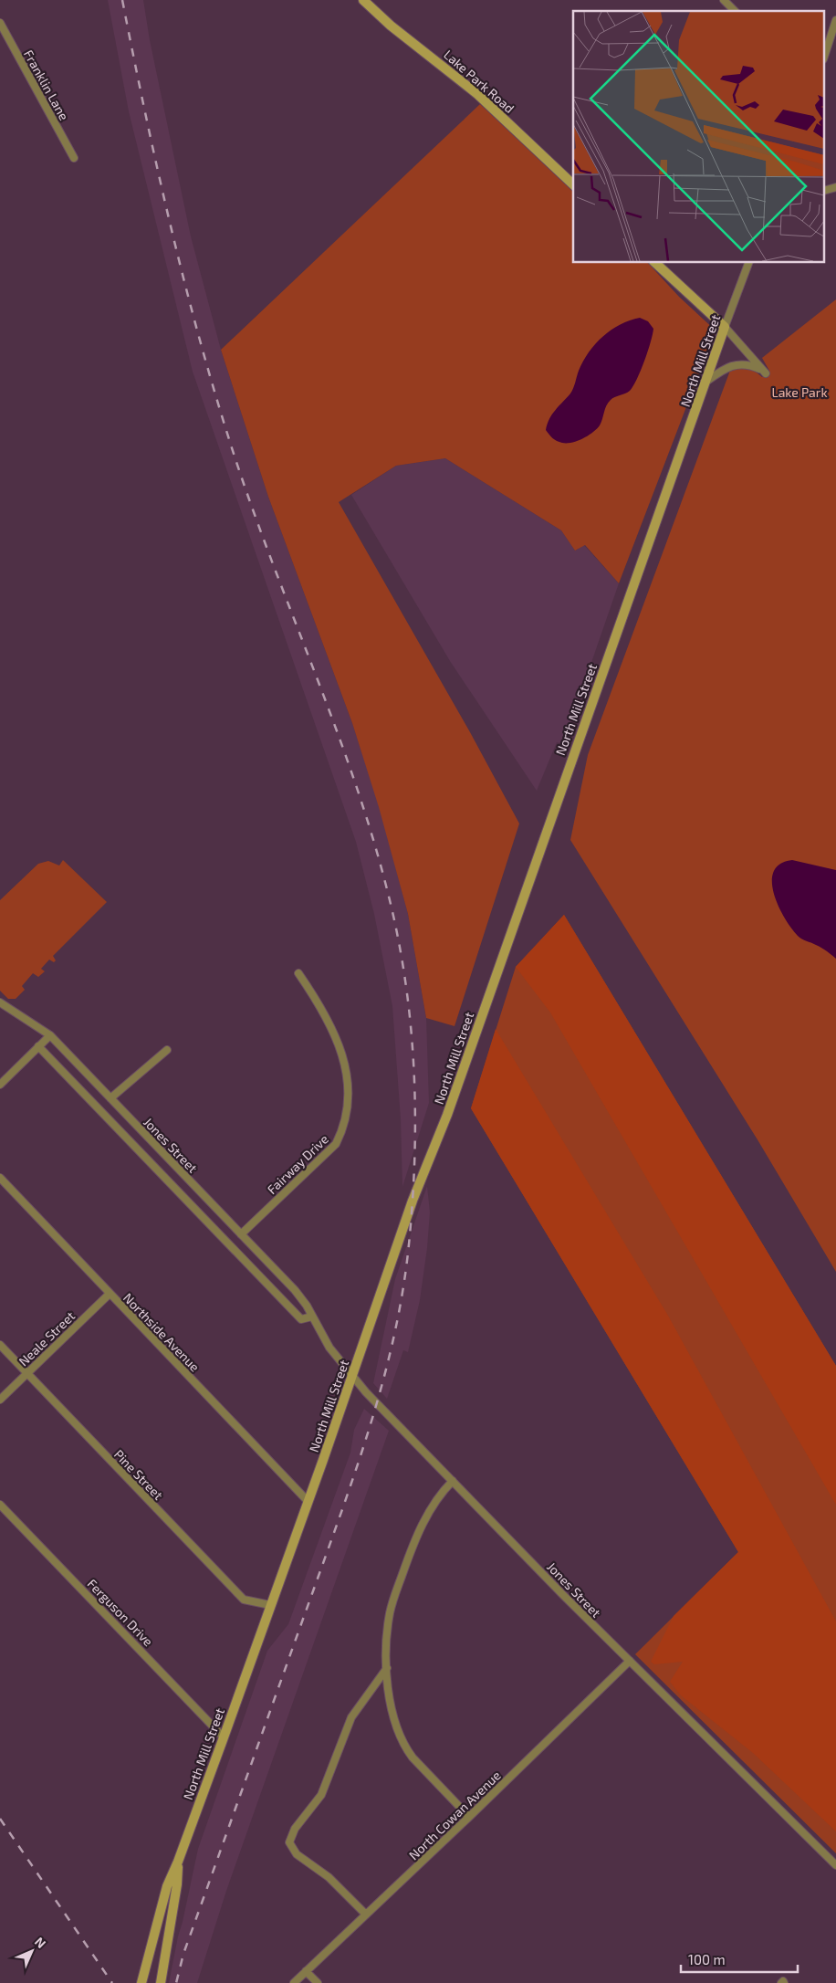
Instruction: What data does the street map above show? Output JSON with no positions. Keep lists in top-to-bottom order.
{
  "streets": {
    "main road": ["Lake Park Road", "North Mill Street"],
    "street": [
      "Franklin Lane",
      "Jones Street",
      "Fairway Drive",
      "Northside Avenue",
      "Neale Street",
      "Pine Street",
      "Ferguson Drive",
      "North Cowan Avenue"
    ]
  },
  "crossings": [
    ["North Mill Street", "Jones Street"],
    ["North Mill Street", "Northside Avenue"],
    ["North Mill Street", "Pine Street"],
    ["North Mill Street", "Ferguson Drive"],
    ["Jones Street", "Fairway Drive"],
    ["Jones Street", "North Cowan Avenue"],
    ["Northside Avenue", "Neale Street"],
    ["Neale Street", "Pine Street"]
  ],
  "parks": ["Lake Park"],
  "scale_bar": "100 m",
  "north": "top right"
}
